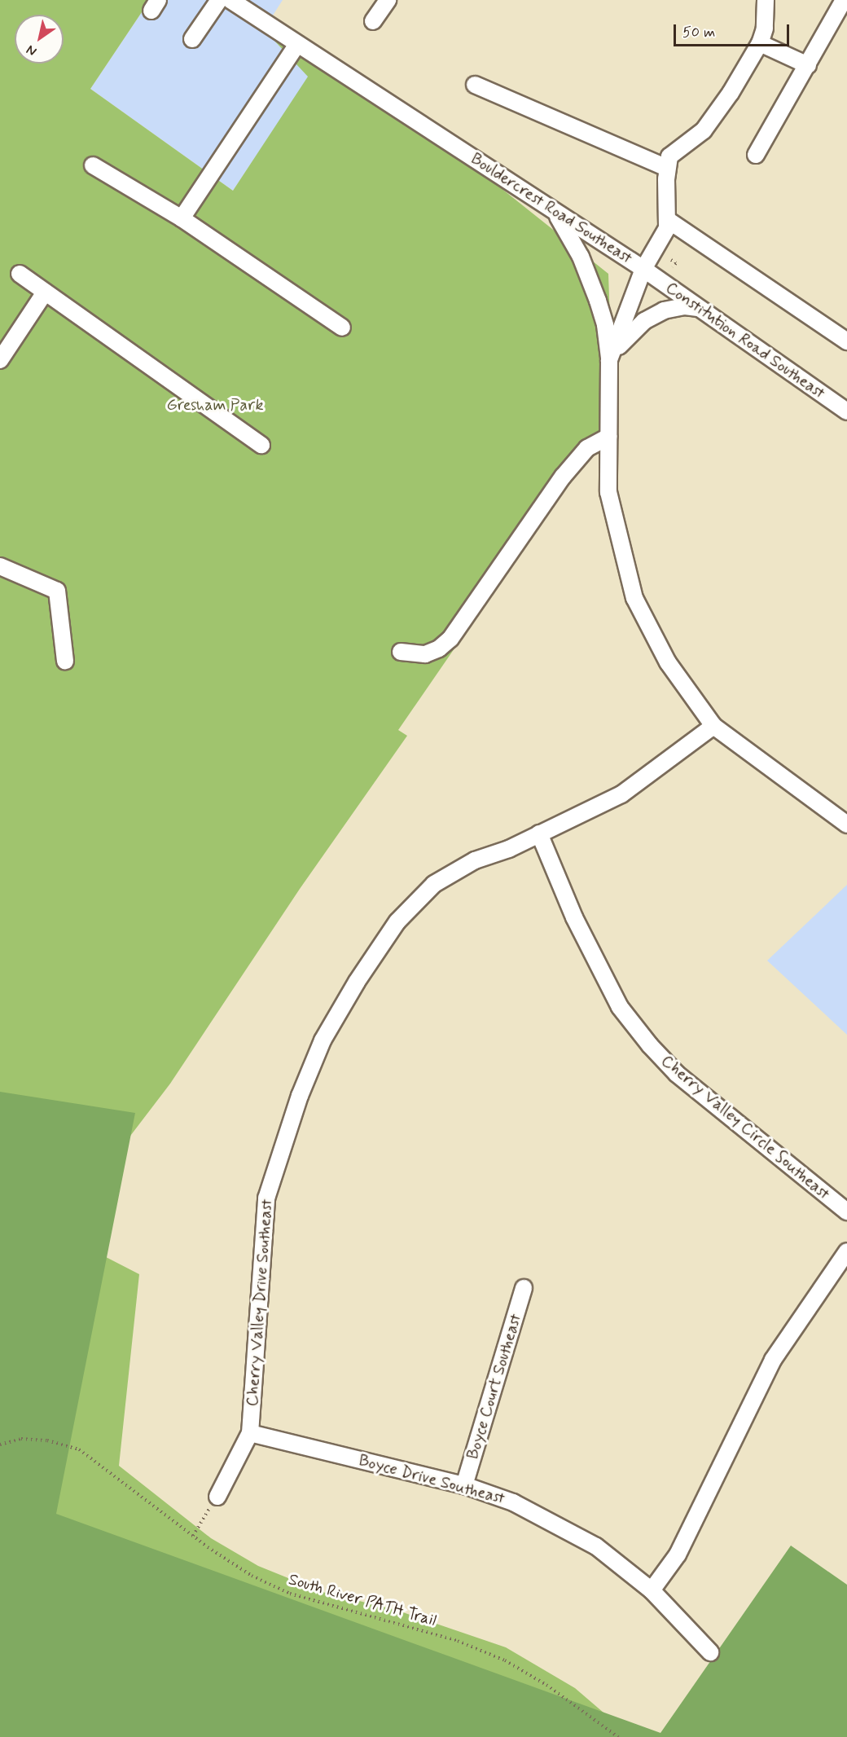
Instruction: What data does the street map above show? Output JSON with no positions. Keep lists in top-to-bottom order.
{
  "streets": {
    "street": [
      "Bouldercrest Road Southeast",
      "Constitution Road Southeast",
      "Cherry Valley Circle Southeast",
      "Cherry Valley Drive Southeast",
      "Boyce Court Southeast",
      "Boyce Drive Southeast"
    ],
    "path": ["South River PATH Trail"]
  },
  "crossings": [
    ["Bouldercrest Road Southeast", "Constitution Road Southeast"],
    ["Bouldercrest Road Southeast", "Cherry Valley Drive Southeast"],
    ["Cherry Valley Circle Southeast", "Cherry Valley Drive Southeast"],
    ["Cherry Valley Drive Southeast", "Boyce Drive Southeast"],
    ["Boyce Court Southeast", "Boyce Drive Southeast"]
  ],
  "parks": ["Gresham Park"],
  "scale_bar": "50 m",
  "north": "bottom left"
}
